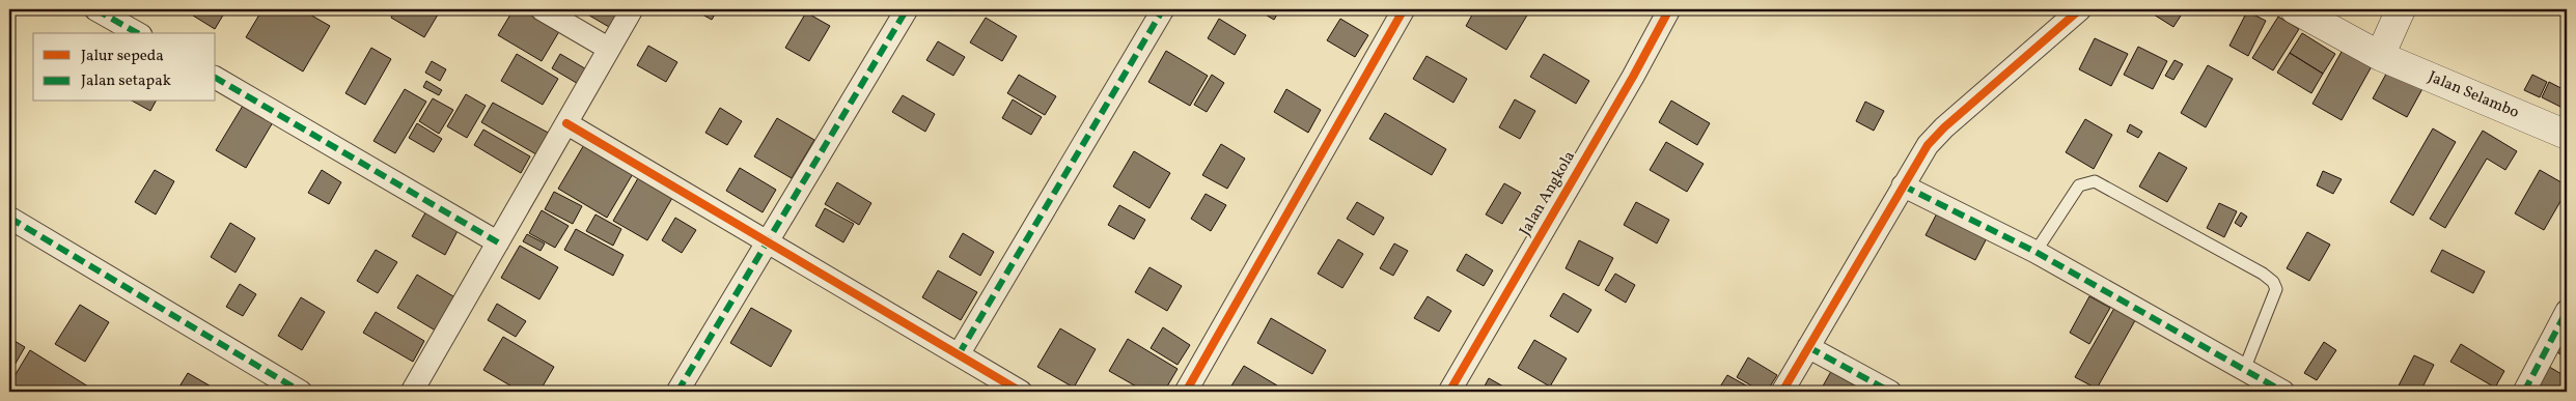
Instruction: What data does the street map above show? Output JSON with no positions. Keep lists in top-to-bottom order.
{
  "streets": {
    "street": ["Jalan Selambo", "Jalan Angkola"]
  },
  "legend": ["Jalur sepeda", "Jalan setapak"]
}
